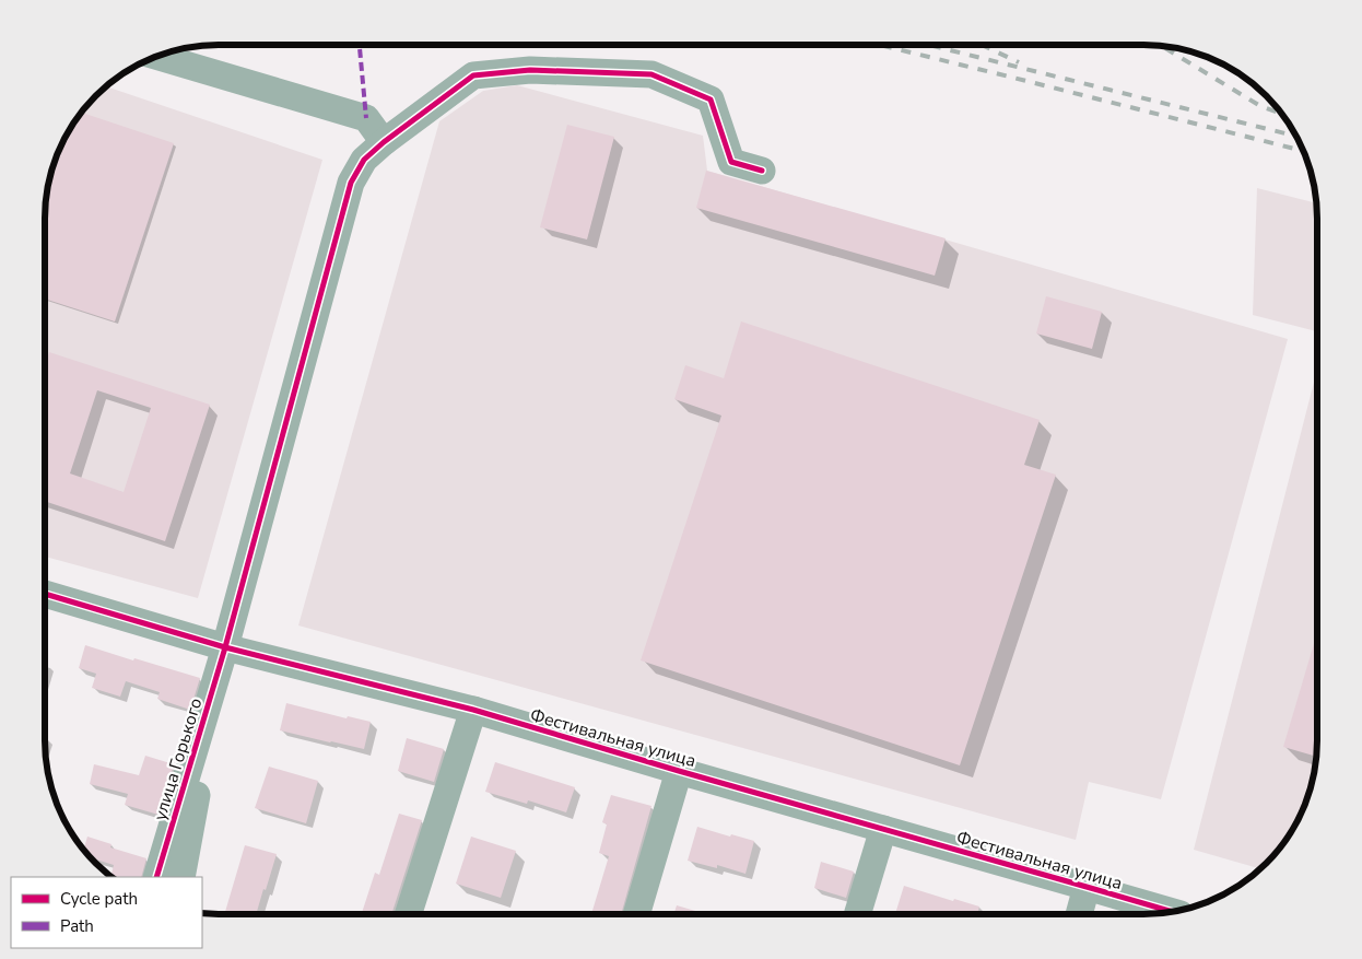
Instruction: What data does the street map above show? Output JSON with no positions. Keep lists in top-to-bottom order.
{
  "streets": {
    "street": ["Фестивальная улица", "улица Горького"]
  },
  "crossings": [
    ["Фестивальная улица", "улица Горького"]
  ],
  "legend": ["Cycle path", "Path"]
}
